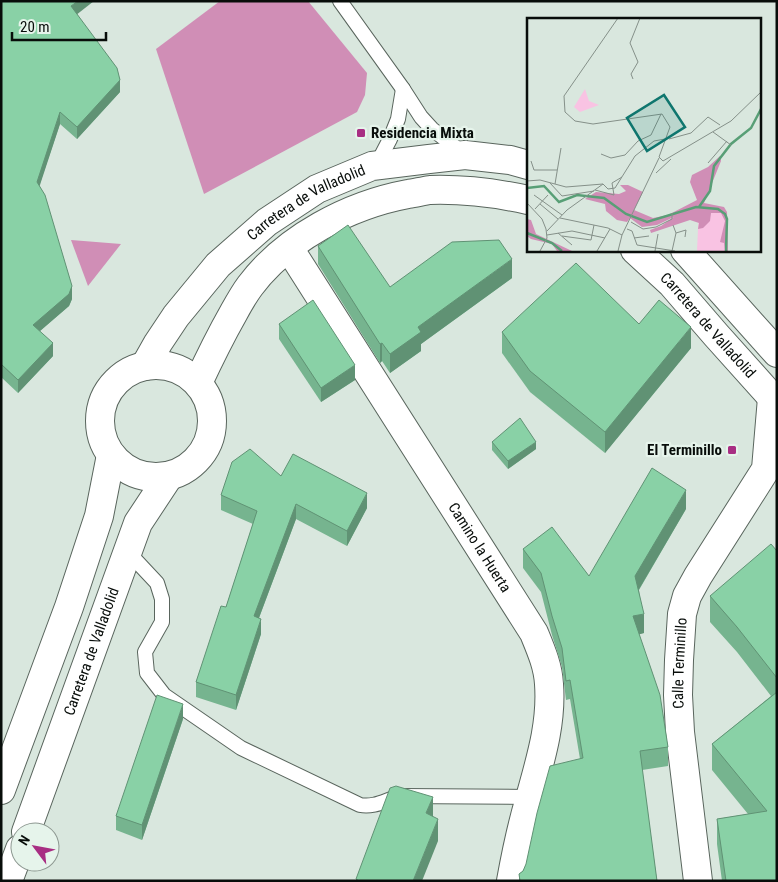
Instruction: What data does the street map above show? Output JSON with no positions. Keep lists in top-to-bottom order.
{
  "streets": {
    "main road": ["Carretera de Valladolid", "Camino la Huerta", "Calle Terminillo"]
  },
  "crossings": [
    ["Carretera de Valladolid", "Camino la Huerta"],
    ["Carretera de Valladolid", "Calle Terminillo"]
  ],
  "places": {
    "transit": ["Residencia Mixta", "El Terminillo"]
  },
  "scale_bar": "20 m",
  "north": "top left"
}
